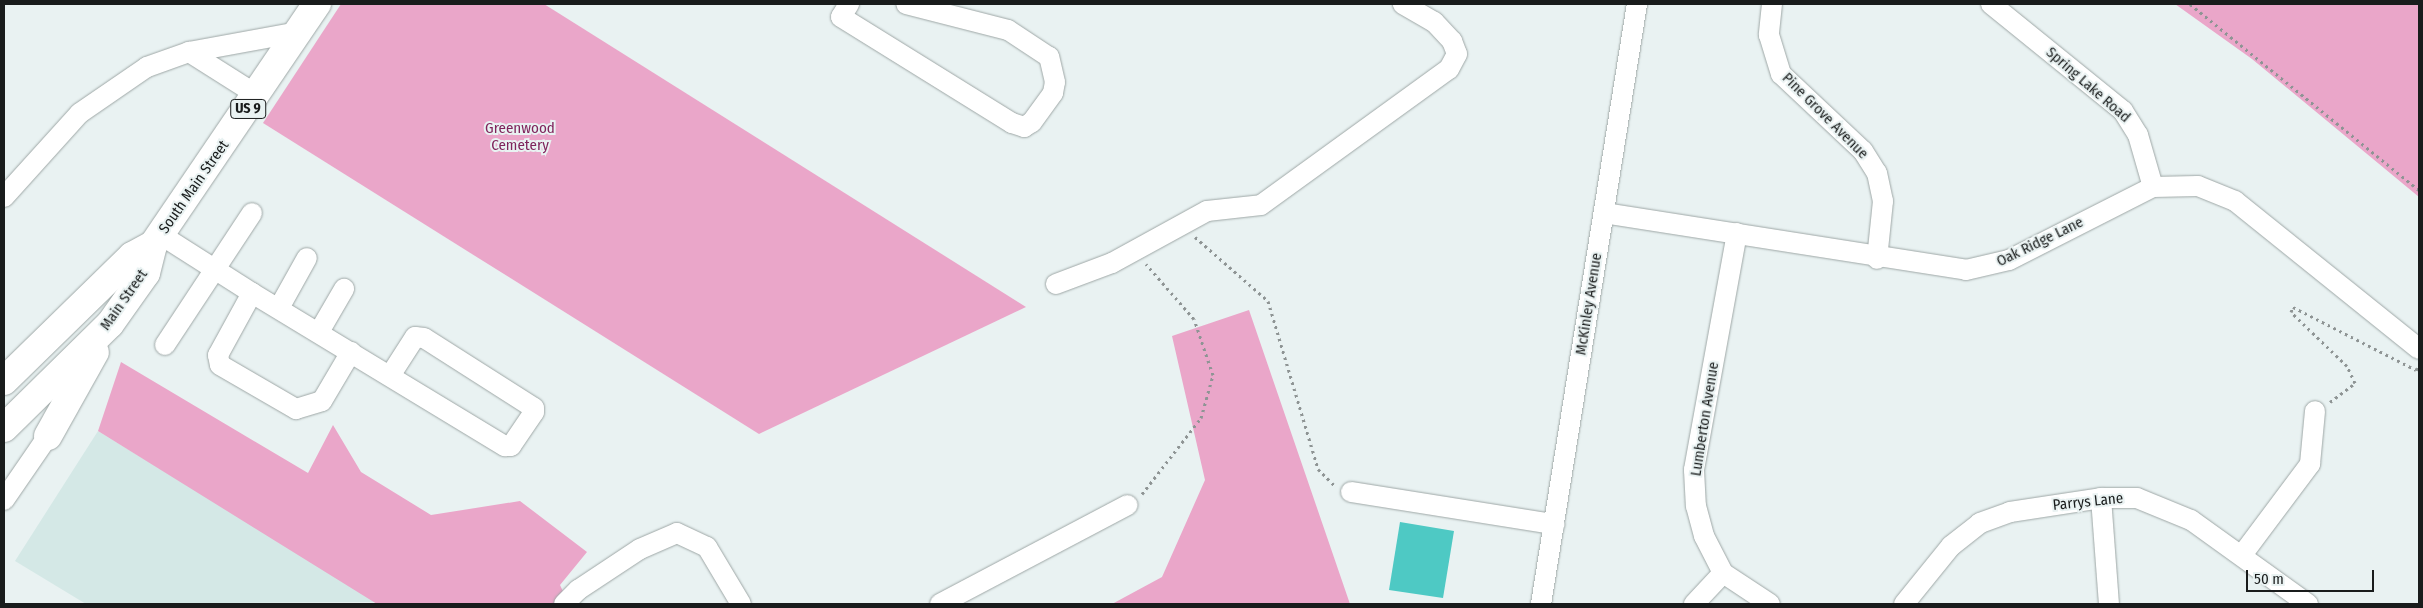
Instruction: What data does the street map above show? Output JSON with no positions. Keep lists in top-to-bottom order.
{
  "streets": {
    "highway": ["US 9", "South Main Street", "Main Street"],
    "street": [
      "Spring Lake Road",
      "Pine Grove Avenue",
      "Oak Ridge Lane",
      "McKinley Avenue",
      "Lumberton Avenue",
      "Parrys Lane"
    ]
  },
  "crossings": [
    ["Spring Lake Road", "Oak Ridge Lane"],
    ["Pine Grove Avenue", "Oak Ridge Lane"],
    ["South Main Street", "Main Street"],
    ["Oak Ridge Lane", "McKinley Avenue"],
    ["Oak Ridge Lane", "Lumberton Avenue"]
  ],
  "parks": ["Greenwood Cemetery"],
  "scale_bar": "50 m"
}
